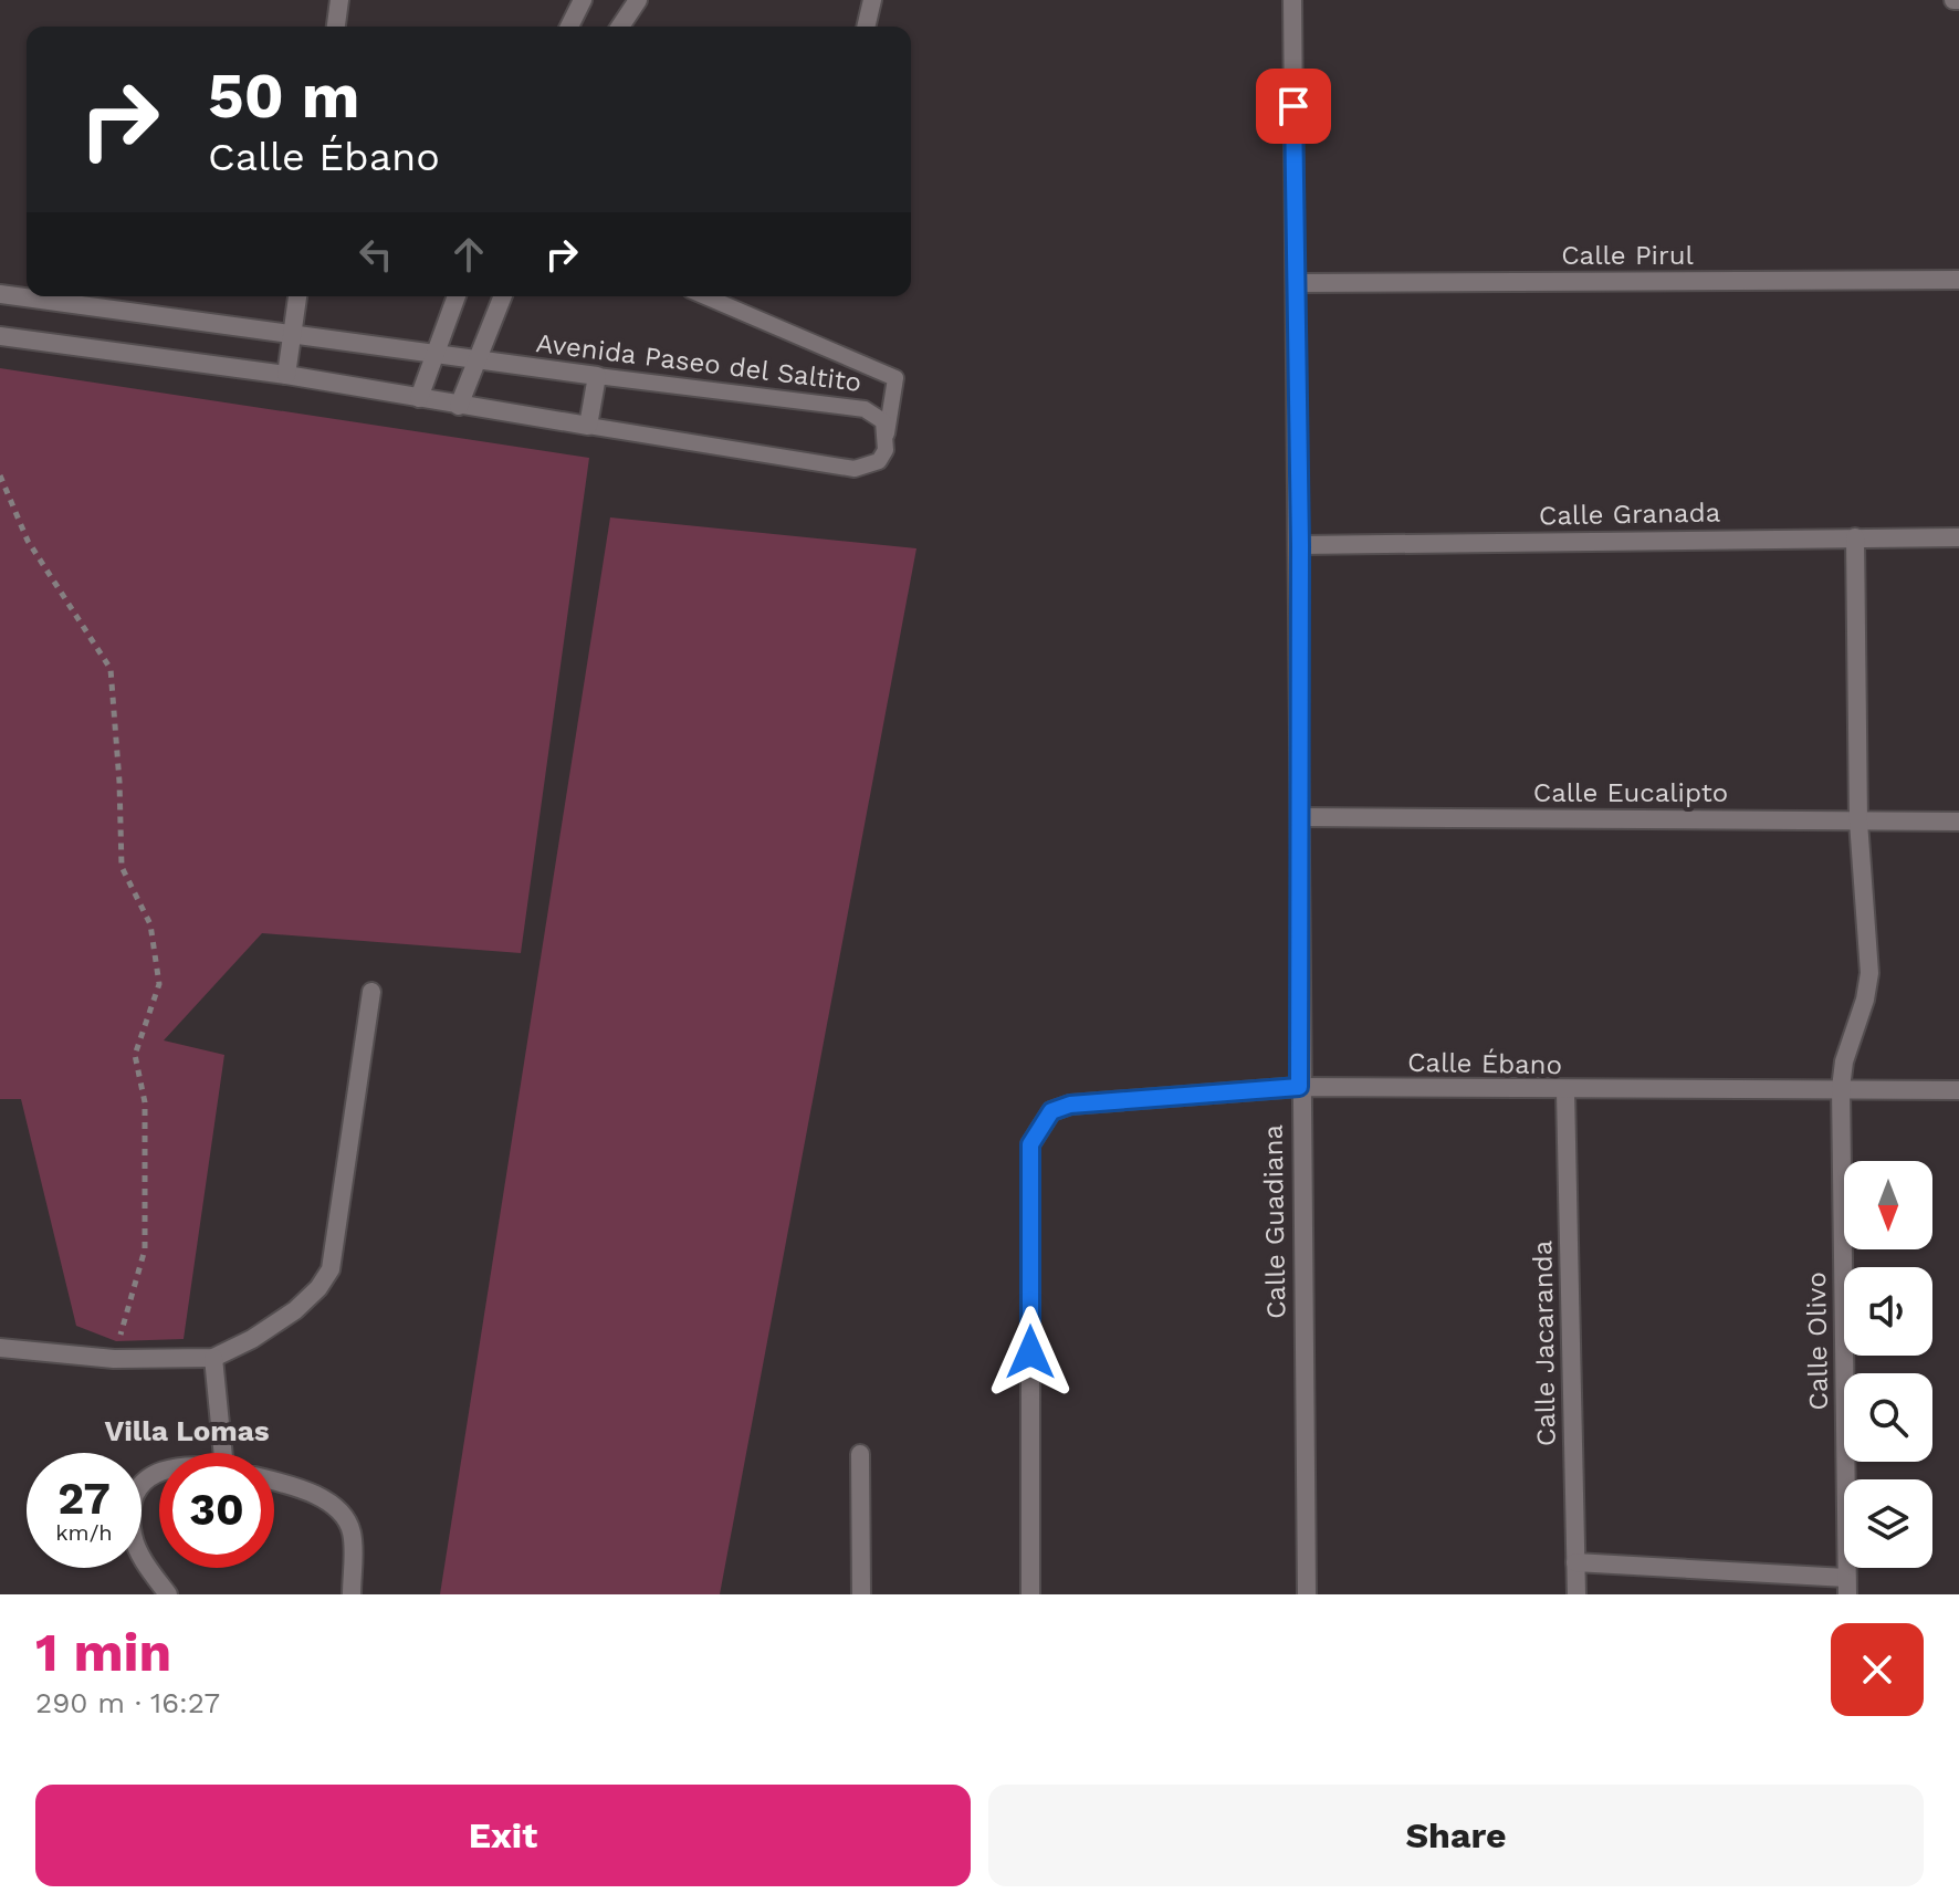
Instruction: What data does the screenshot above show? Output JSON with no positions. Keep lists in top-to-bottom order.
{
  "streets": {
    "street": [
      "Calle Pirul",
      "Avenida Paseo del Saltito",
      "Calle Granada",
      "Calle Eucalipto",
      "Calle Ébano",
      "Calle Guadiana",
      "Calle Olivo",
      "Calle Jacaranda"
    ]
  },
  "crossings": [
    ["Calle Pirul", "Calle Guadiana"],
    ["Calle Granada", "Calle Guadiana"],
    ["Calle Granada", "Calle Olivo"],
    ["Calle Eucalipto", "Calle Guadiana"],
    ["Calle Eucalipto", "Calle Olivo"],
    ["Calle Ébano", "Calle Guadiana"],
    ["Calle Ébano", "Calle Olivo"],
    ["Calle Ébano", "Calle Jacaranda"]
  ],
  "districts": ["Villa Lomas"],
  "north": "bottom",
  "page": {
    "turn": ["50 m", "Calle Ébano"],
    "speed": "27 km/h",
    "limit": "30",
    "heading": ["1 min", "290 m · 16:27"],
    "buttons": ["Exit", "Share"]
  }
}
